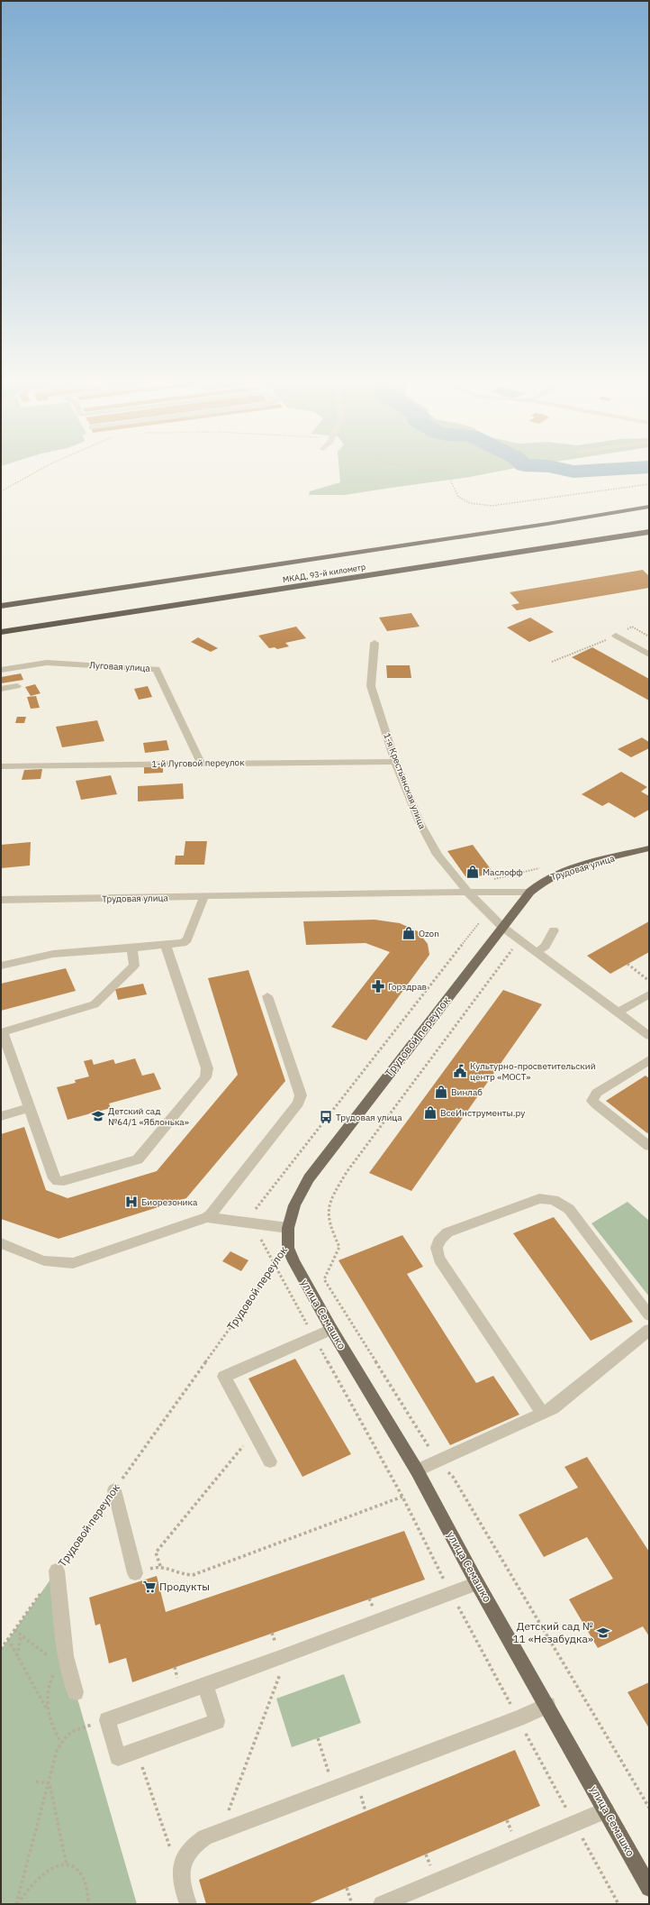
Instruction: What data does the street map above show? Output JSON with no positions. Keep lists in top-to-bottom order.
{
  "streets": {
    "highway": ["МКАД, 93-й километр"],
    "main road": ["Трудовая улица", "Трудовой переулок", "улица Семашко"],
    "street": ["Луговая улица", "1-й Луговой переулок", "1-я Крестьянская улица"]
  },
  "crossings": [
    ["Луговая улица", "1-й Луговой переулок"],
    ["1-й Луговой переулок", "1-я Крестьянская улица"],
    ["1-я Крестьянская улица", "Трудовая улица"],
    ["1-я Крестьянская улица", "Трудовой переулок"],
    ["Трудовая улица", "Трудовой переулок"],
    ["Трудовой переулок", "улица Семашко"]
  ],
  "places": {
    "shop": [
      "Маслофф",
      "Ozon",
      "Винлаб",
      "ВсеИнструменты.ру"
    ],
    "pharmacy": ["Горздрав"],
    "public building": ["Культурно-просветительский центр «МОСТ»"],
    "school or university": ["Детский сад №64/1 «Яблонька»", "Детский сад № 11 «Незабудка»"],
    "bus stop": ["Трудовая улица"],
    "hospital": ["Биорезоника"],
    "supermarket": ["Продукты"]
  }
}
